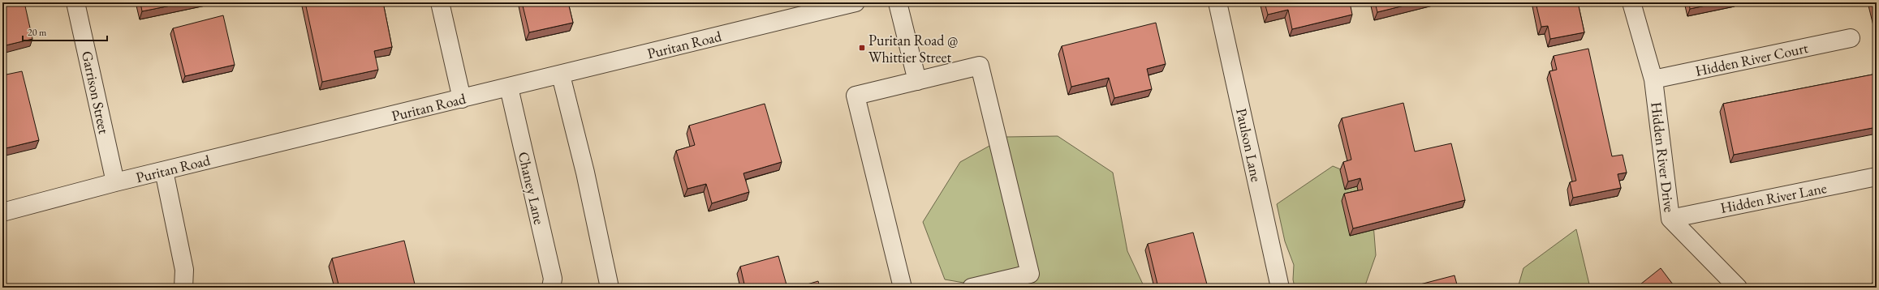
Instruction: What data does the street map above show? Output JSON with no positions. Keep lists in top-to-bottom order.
{
  "streets": {
    "street": [
      "Puritan Road",
      "Hidden River Court",
      "Garrison Street",
      "Paulson Lane",
      "Hidden River Drive",
      "Chaney Lane",
      "Hidden River Lane"
    ]
  },
  "crossings": [
    ["Puritan Road", "Garrison Street"],
    ["Puritan Road", "Chaney Lane"],
    ["Hidden River Court", "Hidden River Drive"],
    ["Hidden River Drive", "Hidden River Lane"]
  ],
  "places": {
    "transit": ["Puritan Road @ Whittier Street"]
  },
  "scale_bar": "20 m"
}
